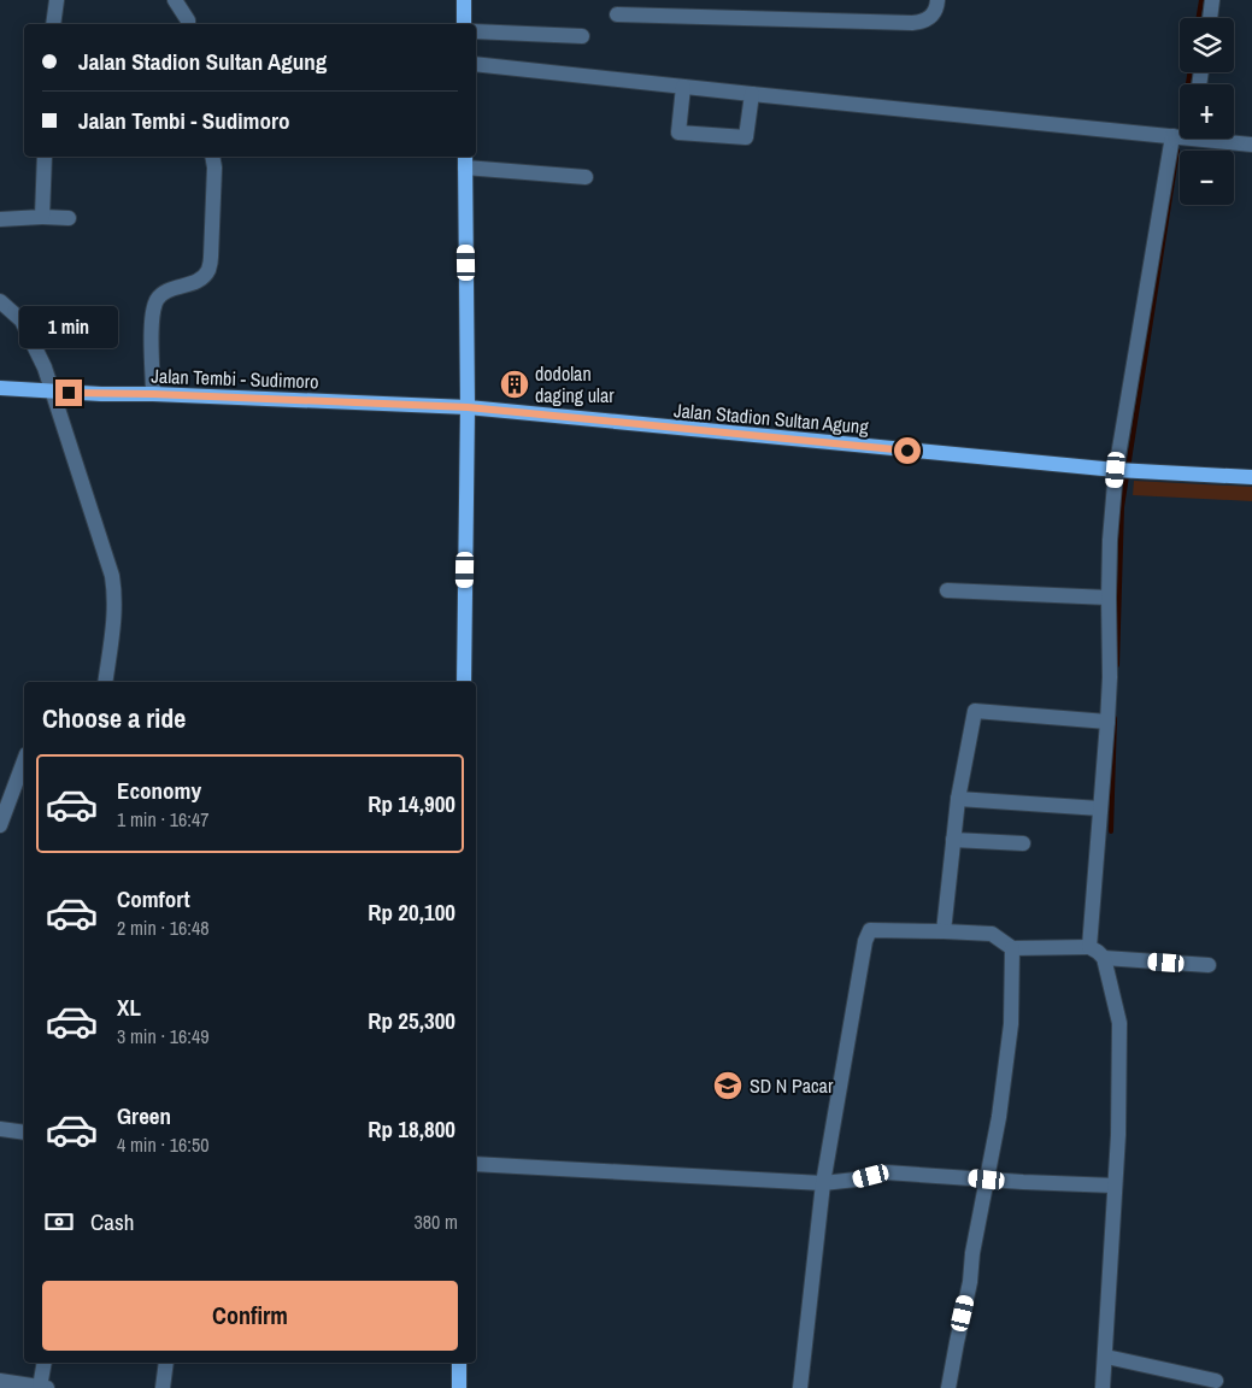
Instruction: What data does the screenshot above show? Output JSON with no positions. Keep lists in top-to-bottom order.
{
  "streets": {
    "main road": ["Jalan Tembi - Sudimoro", "Jalan Stadion Sultan Agung"]
  },
  "crossings": [
    ["Jalan Tembi - Sudimoro", "Jalan Stadion Sultan Agung"]
  ],
  "places": {
    "building": ["dodolan daging ular"],
    "school or university": ["SD N Pacar"]
  },
  "page": {
    "map_buttons": ["+", "−"],
    "banner": ["Jalan Stadion Sultan Agung", "Jalan Tembi - Sudimoro"],
    "bubble": "1 min",
    "heading": "Choose a ride",
    "list": [
      {
        "name": "Economy",
        "note": "1 min · 16:47",
        "value": "Rp 14,900"
      },
      {
        "name": "Comfort",
        "note": "2 min · 16:48",
        "value": "Rp 20,100"
      },
      {
        "name": "XL",
        "note": "3 min · 16:49",
        "value": "Rp 25,300"
      },
      {
        "name": "Green",
        "note": "4 min · 16:50",
        "value": "Rp 18,800"
      }
    ],
    "pay": ["Cash", "380 m"],
    "buttons": "Confirm"
  }
}
